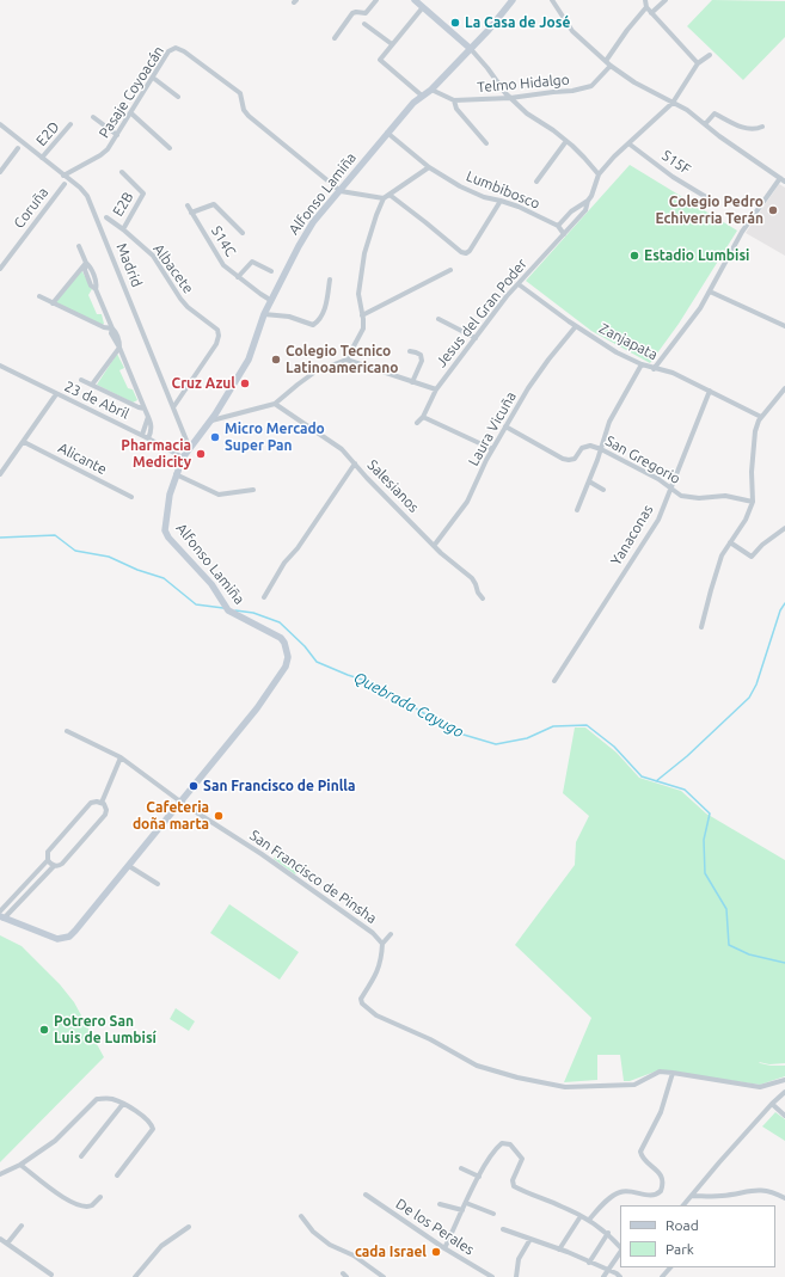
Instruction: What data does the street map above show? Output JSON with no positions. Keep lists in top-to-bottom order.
{
  "streets": {
    "street": [
      "Telmo Hidalgo",
      "Pasaje Coyoacán",
      "E2D",
      "S15F",
      "Lumbibosco",
      "Alfonso Lamiña",
      "E2B",
      "Coruña",
      "S14C",
      "Madrid",
      "Albacete",
      "Jesus del Gran Poder",
      "Zanjapata",
      "23 de Abril",
      "Laura Vicuña",
      "Alicante",
      "San Gregorio",
      "Salesianos",
      "Yanaconas",
      "San Francisco de Pinsha",
      "De los Perales"
    ]
  },
  "crossings": [
    ["Telmo Hidalgo", "Alfonso Lamiña"],
    ["Pasaje Coyoacán", "Alfonso Lamiña"],
    ["Pasaje Coyoacán", "Madrid"],
    ["E2D", "Madrid"],
    ["S15F", "Jesus del Gran Poder"],
    ["Lumbibosco", "Alfonso Lamiña"],
    ["Lumbibosco", "Jesus del Gran Poder"],
    ["Alfonso Lamiña", "S14C"],
    ["Alfonso Lamiña", "Madrid"],
    ["Alfonso Lamiña", "23 de Abril"],
    ["Alfonso Lamiña", "San Francisco de Pinsha"],
    ["E2B", "Albacete"],
    ["Madrid", "Albacete"],
    ["Jesus del Gran Poder", "Zanjapata"],
    ["Zanjapata", "Laura Vicuña"],
    ["Zanjapata", "Yanaconas"],
    ["Laura Vicuña", "San Gregorio"],
    ["Laura Vicuña", "Salesianos"],
    ["San Gregorio", "Yanaconas"]
  ],
  "water": ["Quebrada Cayugo"],
  "places": [
    "La Casa de José",
    "Colegio Pedro Echiverria Terán",
    "Estadio Lumbisi",
    "Colegio Tecnico Latinoamericano",
    "Cruz Azul",
    "Micro Mercado Super Pan",
    "Pharmacia Medicity",
    "San Francisco de Pinlla",
    "Cafeteria doña marta",
    "Potrero San Luis de Lumbisí",
    "cada Israel"
  ],
  "legend": ["Road", "Park"]
}
